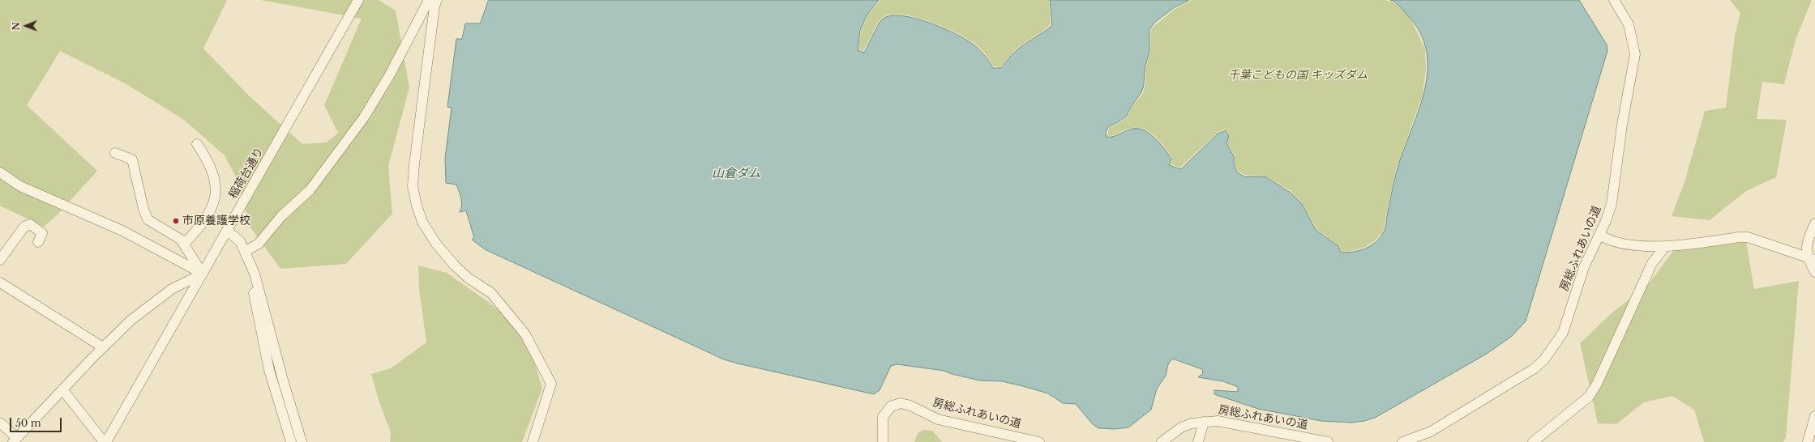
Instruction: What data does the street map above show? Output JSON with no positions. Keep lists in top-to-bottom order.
{
  "streets": {
    "street": ["稲荷台通り", "房総ふれあいの道"]
  },
  "water": ["山倉ダム"],
  "parks": ["千葉こどもの国 キッズダム"],
  "places": ["市原養護学校"],
  "scale_bar": "50 m",
  "north": "left"
}
